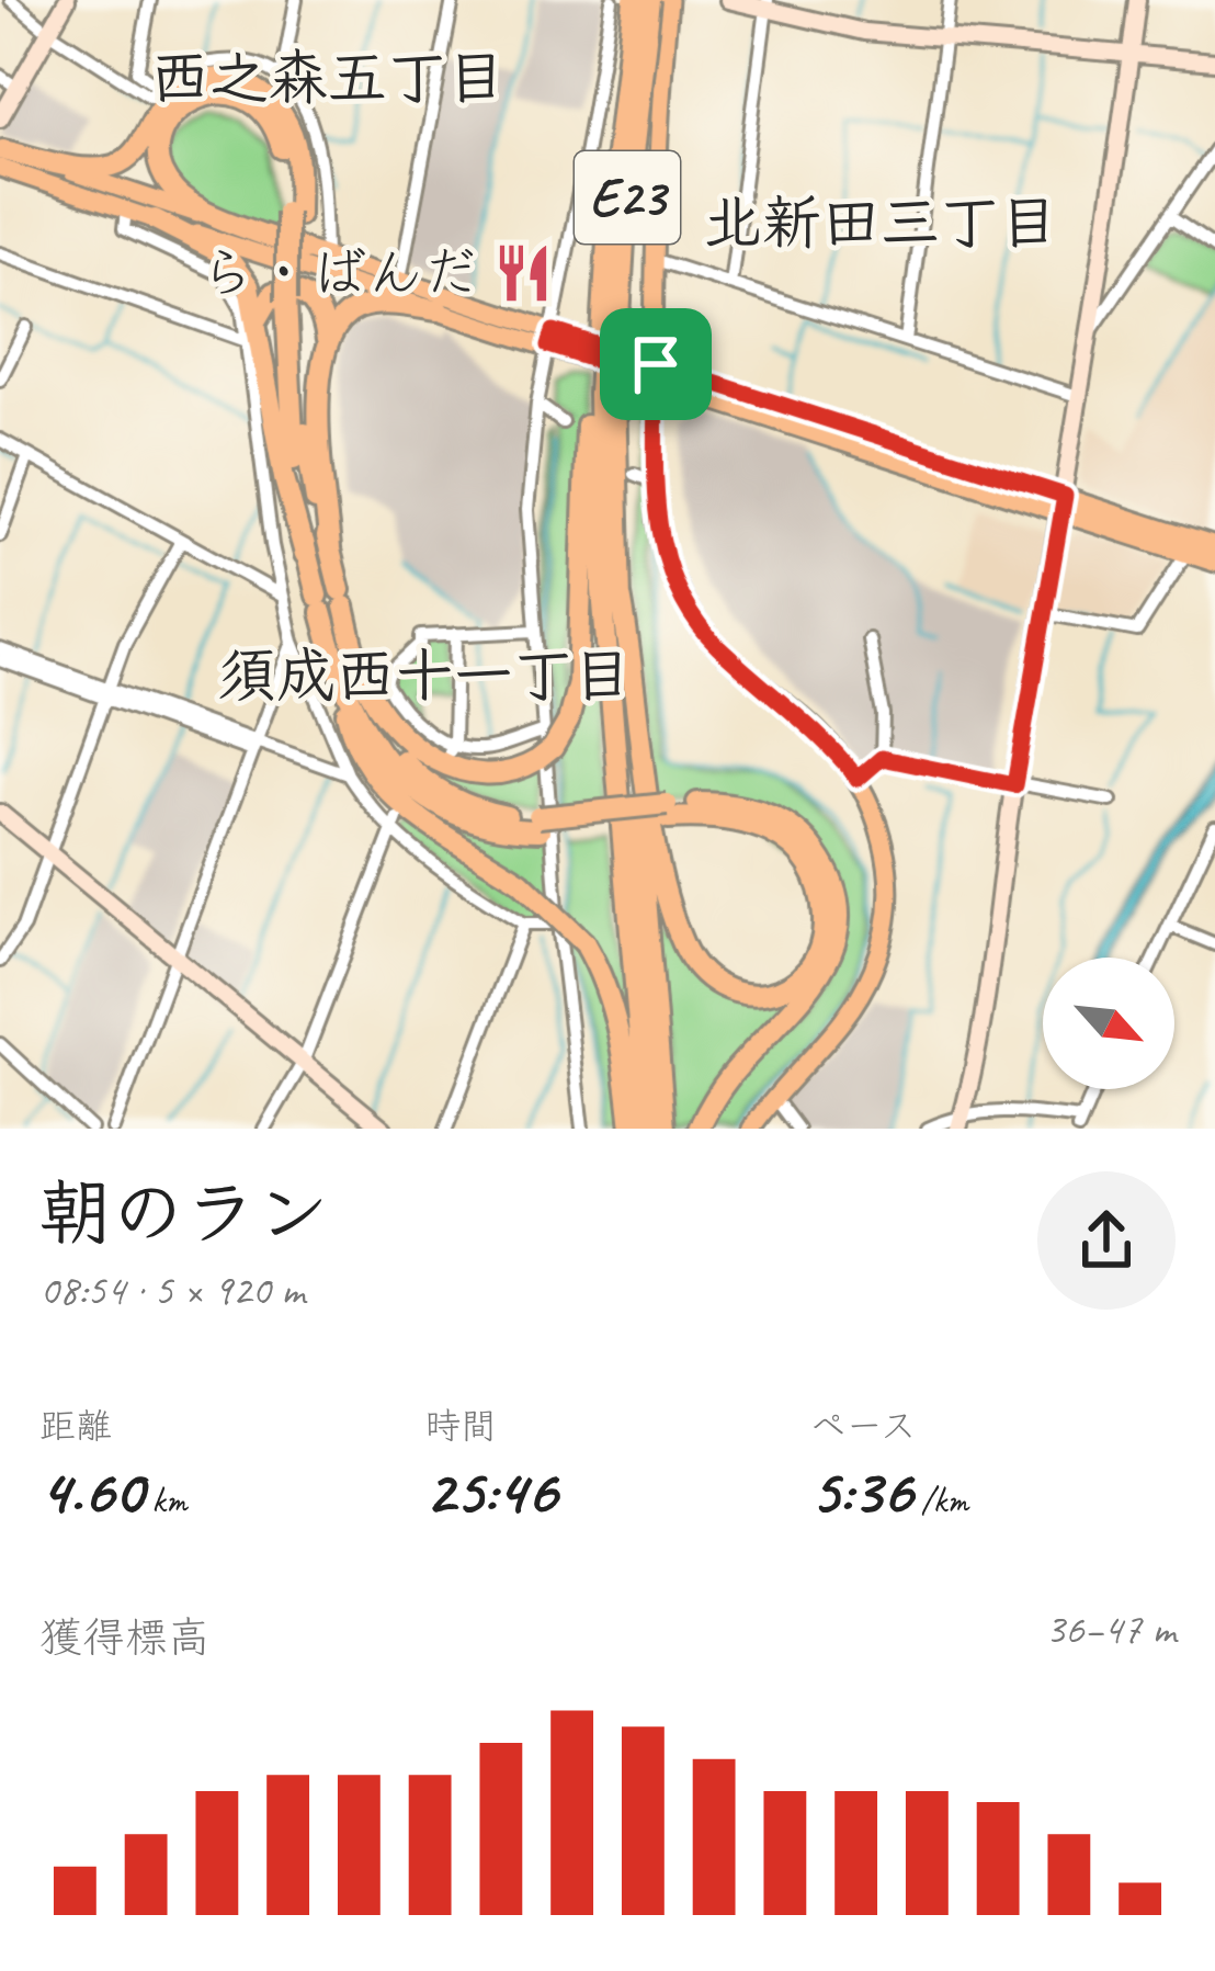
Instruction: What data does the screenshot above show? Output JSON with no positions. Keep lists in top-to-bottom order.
{
  "streets": {
    "highway": ["E23"]
  },
  "districts": ["西之森五丁目", "北新田三丁目", "須成西十一丁目"],
  "places": {
    "restaurant": ["ら・ばんだ"]
  },
  "north": "bottom right",
  "page": {
    "heading": ["朝のラン", "08:54 · 5 × 920 m"],
    "stats": [
      ["距離", "4.60 km"],
      ["時間", "25:46"],
      ["ペース", "5:36 /km"]
    ],
    "chart": ["獲得標高", "36–47 m"]
  }
}
